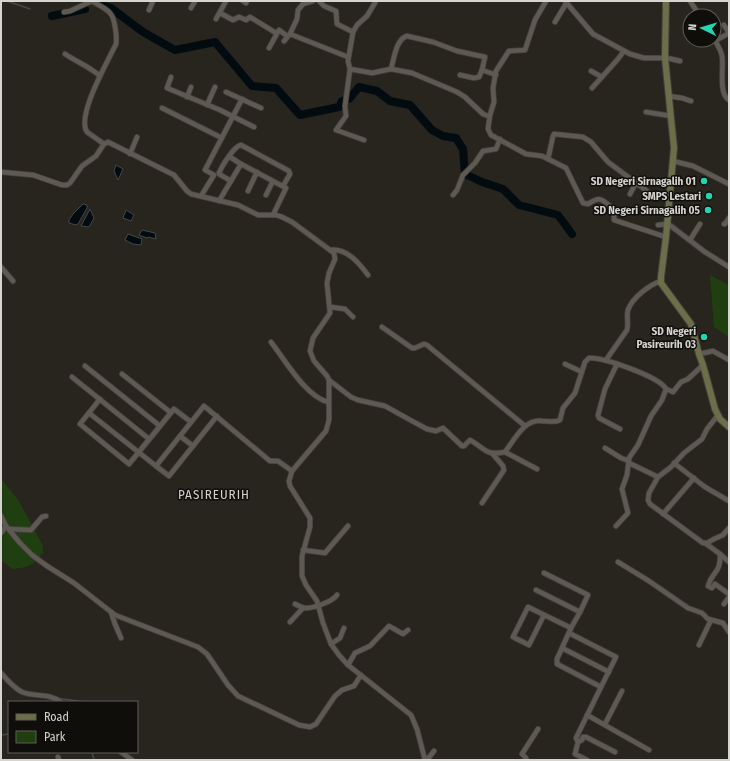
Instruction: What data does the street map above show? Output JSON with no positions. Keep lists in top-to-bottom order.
{
  "districts": ["PASIREURIH"],
  "places": [
    "SD Negeri Sirnagalih 01",
    "SMPS Lestari",
    "SD Negeri Sirnagalih 05",
    "SD Negeri Pasireurih 03"
  ],
  "legend": ["Road", "Park"],
  "north": "left"
}
